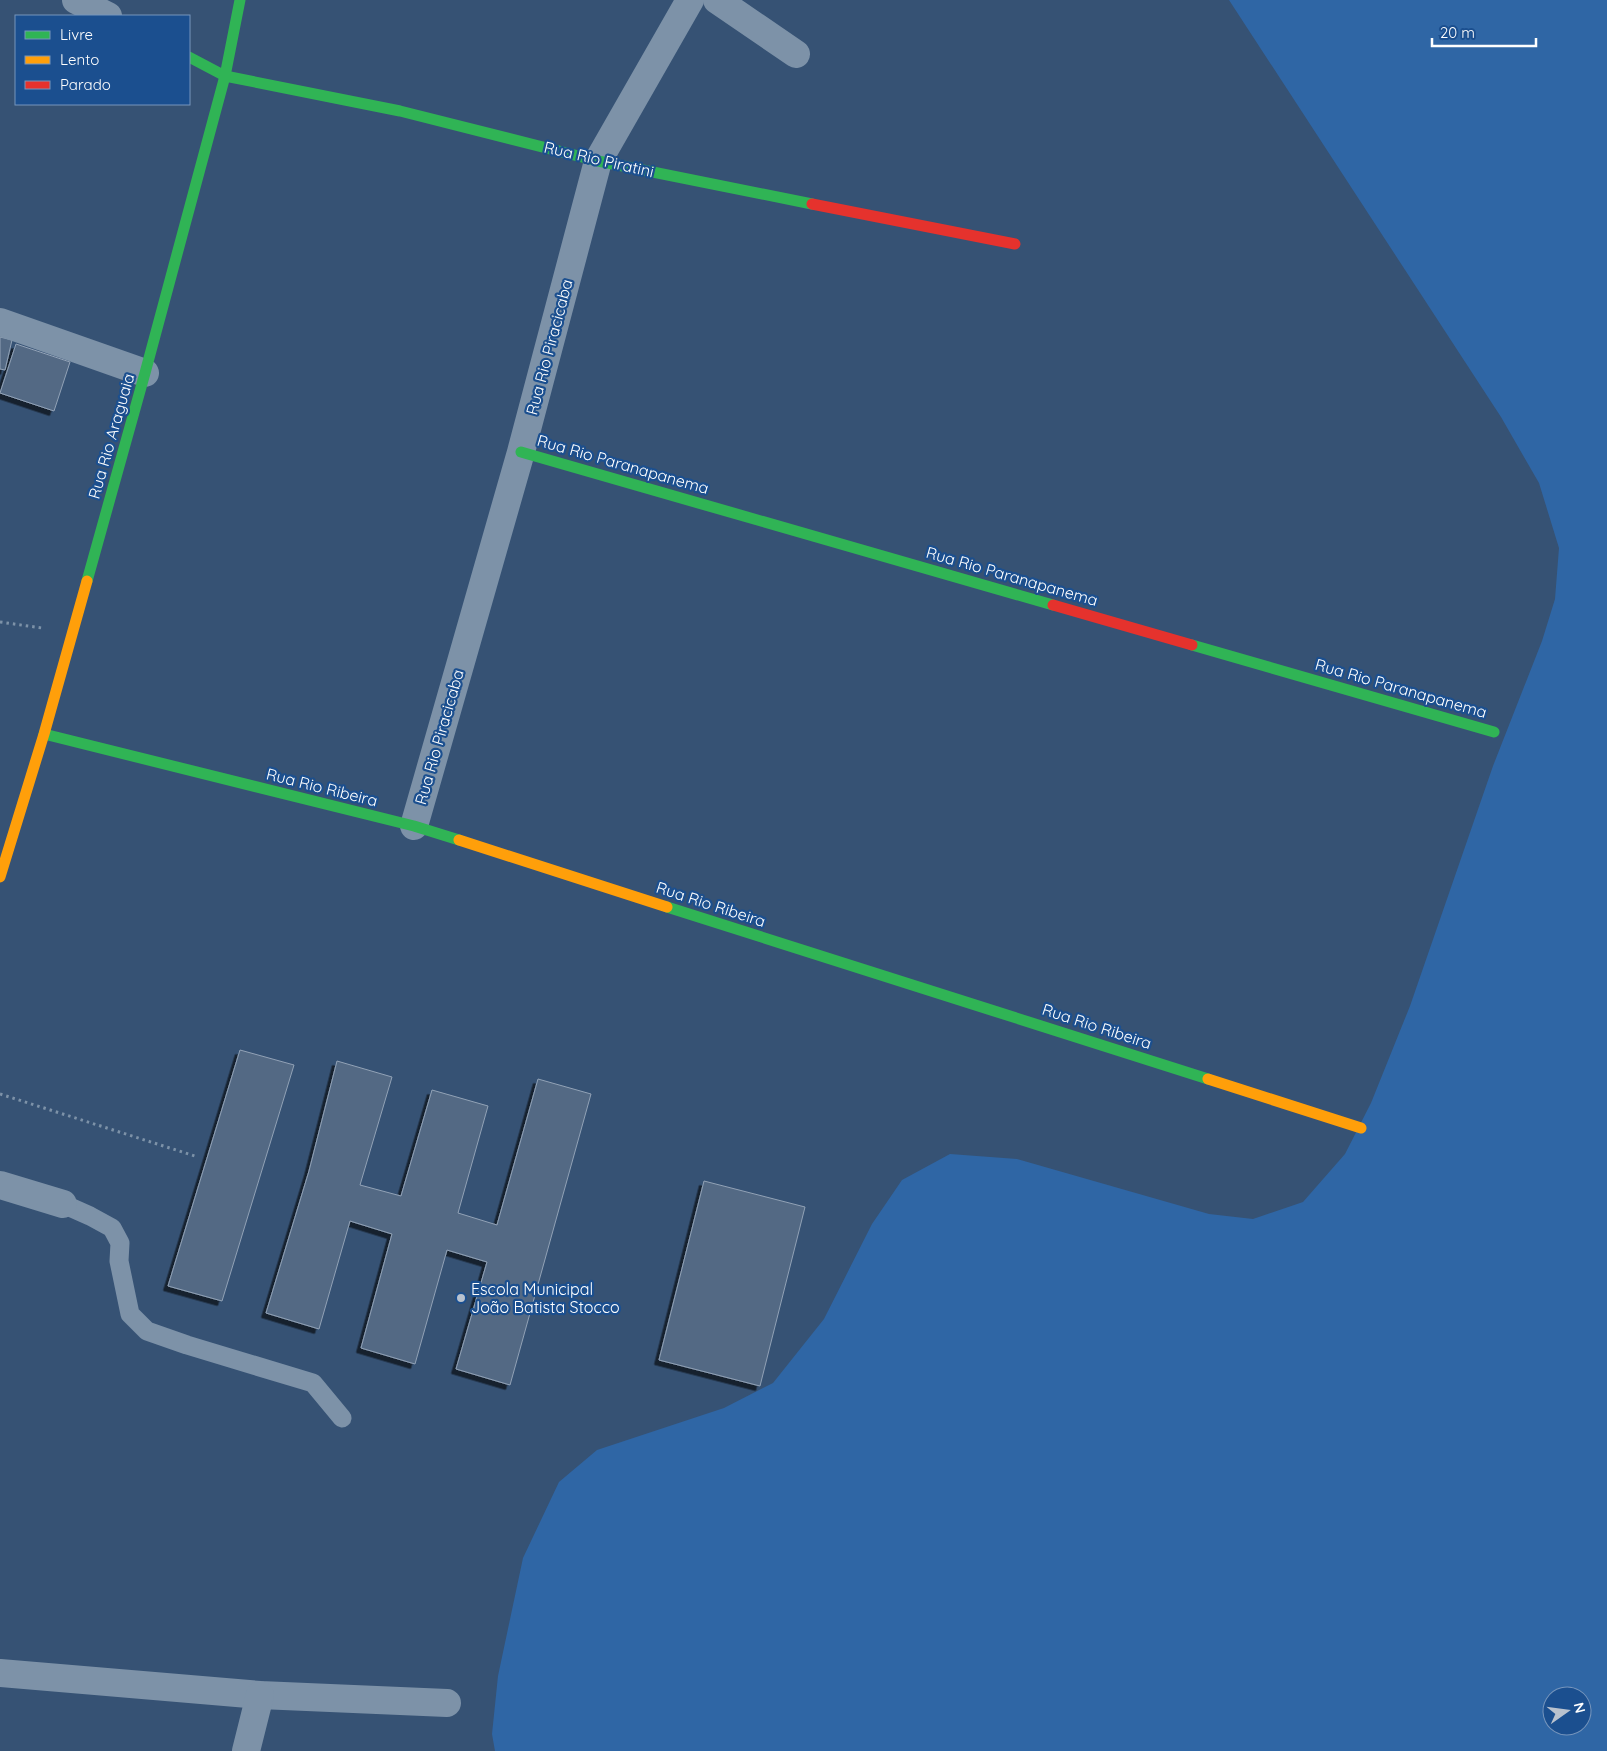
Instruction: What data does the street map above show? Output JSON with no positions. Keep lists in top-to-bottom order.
{
  "streets": {
    "street": [
      "Rua Rio Piratini",
      "Rua Rio Piracicaba",
      "Rua Rio Araguaia",
      "Rua Rio Paranapanema",
      "Rua Rio Ribeira"
    ]
  },
  "crossings": [
    ["Rua Rio Piratini", "Rua Rio Piracicaba"],
    ["Rua Rio Piratini", "Rua Rio Araguaia"],
    ["Rua Rio Piracicaba", "Rua Rio Paranapanema"],
    ["Rua Rio Piracicaba", "Rua Rio Ribeira"],
    ["Rua Rio Araguaia", "Rua Rio Ribeira"]
  ],
  "places": ["Escola Municipal João Batista Stocco"],
  "legend": ["Livre", "Lento", "Parado"],
  "scale_bar": "20 m",
  "north": "right"
}
